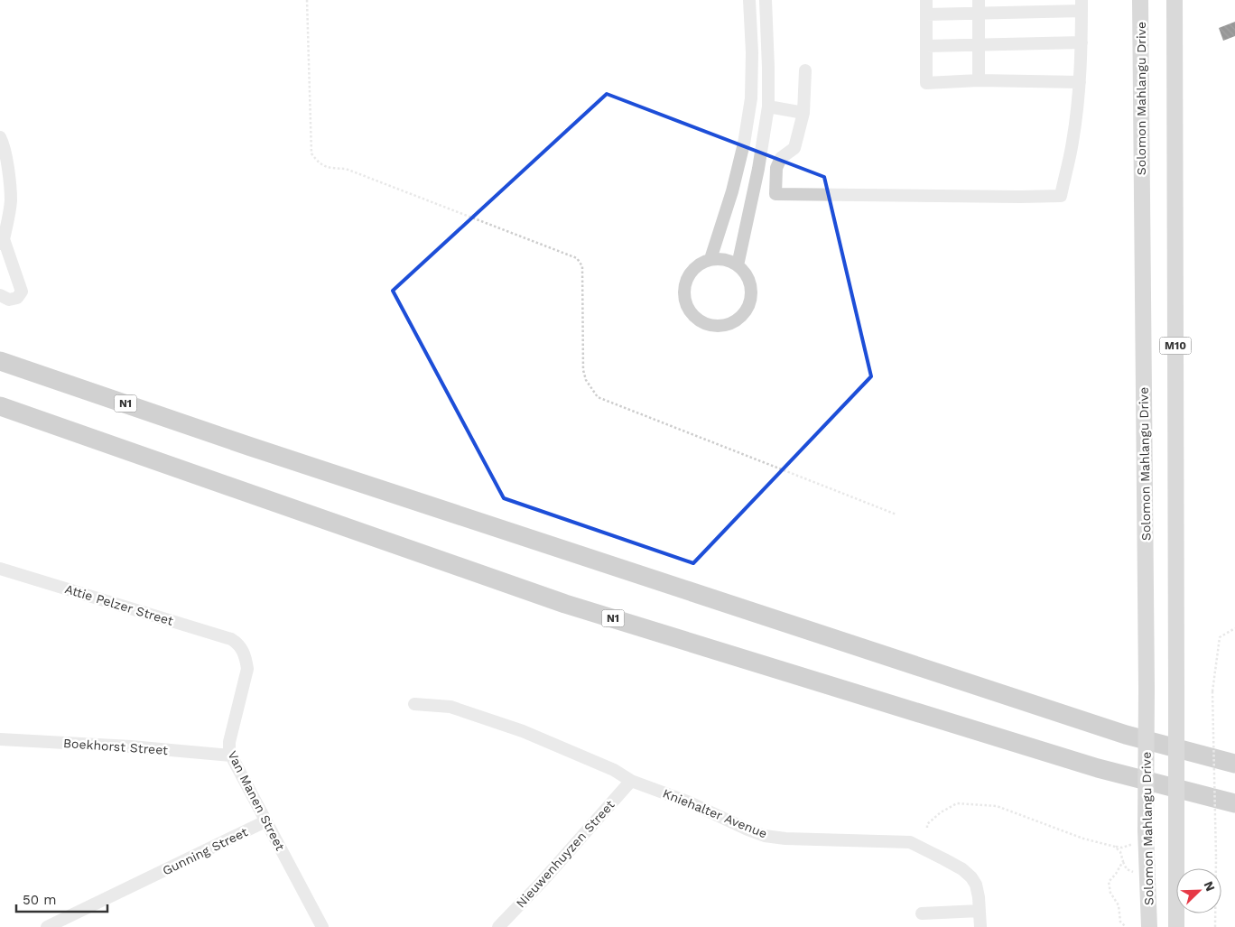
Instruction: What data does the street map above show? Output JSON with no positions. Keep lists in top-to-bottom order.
{
  "streets": {
    "highway": ["N1"],
    "main road": ["Solomon Mahlangu Drive", "M10"],
    "street": [
      "Attie Pelzer Street",
      "Boekhorst Street",
      "Van Manen Street",
      "Kniehalter Avenue",
      "Gunning Street",
      "Nieuwenhuyzen Street"
    ]
  },
  "crossings": [
    ["Attie Pelzer Street", "Van Manen Street"],
    ["Boekhorst Street", "Van Manen Street"],
    ["Van Manen Street", "Gunning Street"],
    ["Kniehalter Avenue", "Nieuwenhuyzen Street"]
  ],
  "scale_bar": "50 m",
  "north": "top right"
}
